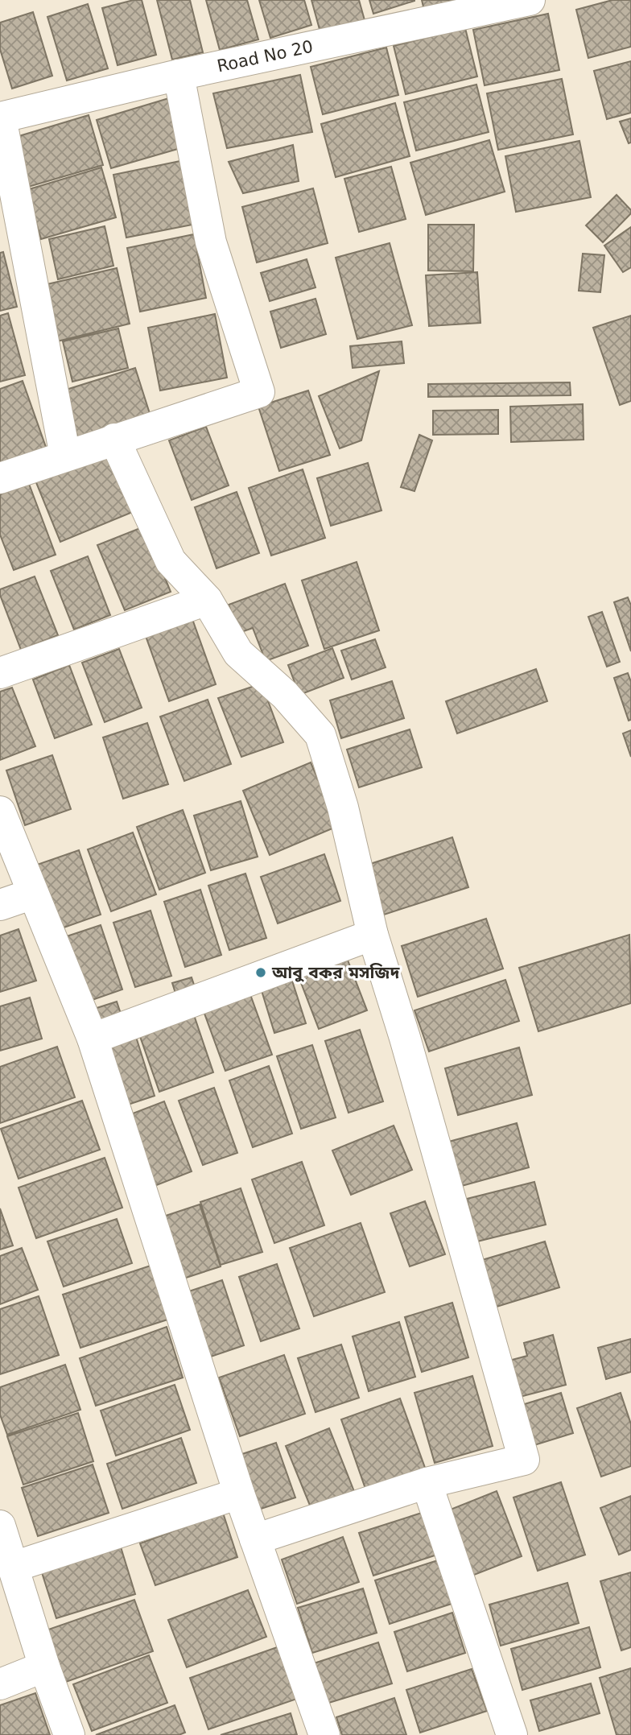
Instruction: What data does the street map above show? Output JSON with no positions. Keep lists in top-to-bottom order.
{
  "streets": {
    "street": ["Road No 20"]
  },
  "places": ["আবু বকর মসজিদ"]
}
